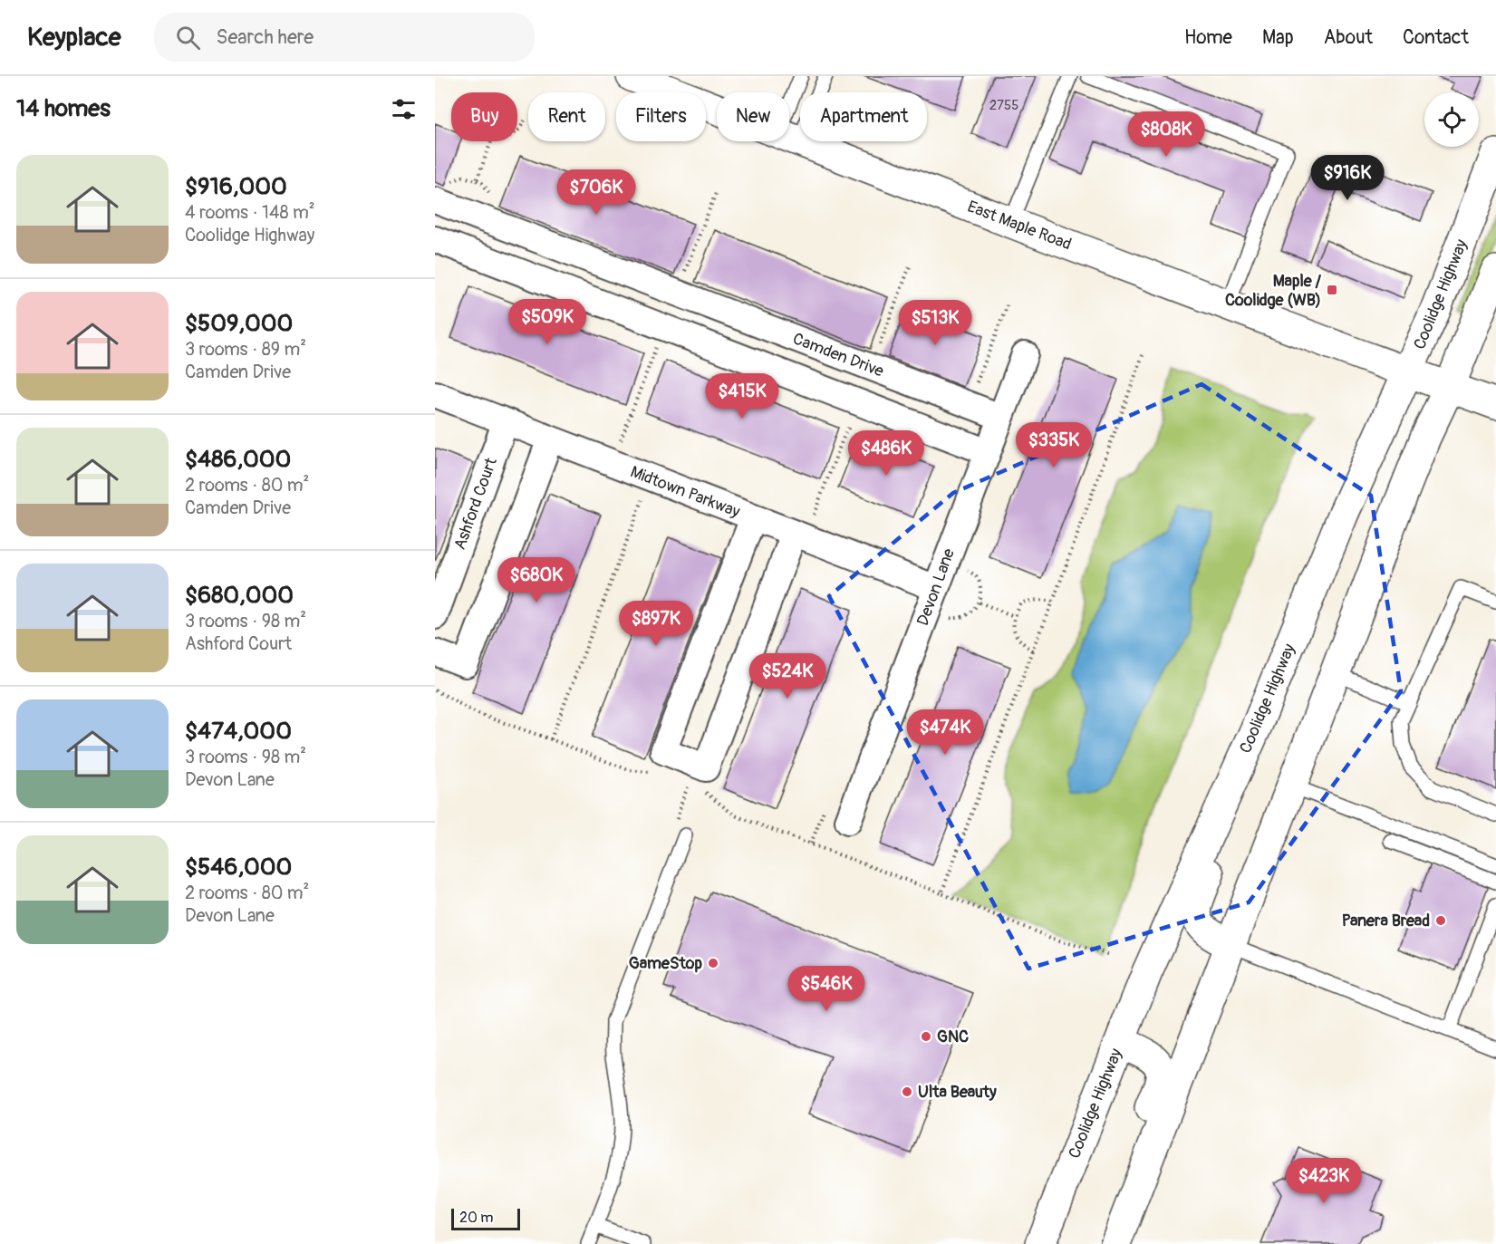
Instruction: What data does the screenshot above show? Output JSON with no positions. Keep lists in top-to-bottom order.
{
  "streets": {
    "main road": ["East Maple Road", "Coolidge Highway"],
    "street": [
      "Camden Drive",
      "Midtown Parkway",
      "Ashford Court",
      "Devon Lane"
    ]
  },
  "crossings": [
    ["East Maple Road", "Coolidge Highway"],
    ["Camden Drive", "Devon Lane"],
    ["Midtown Parkway", "Ashford Court"],
    ["Midtown Parkway", "Devon Lane"]
  ],
  "places": {
    "transit": ["Maple / Coolidge (WB)"],
    "other": [
      "Panera Bread",
      "GameStop",
      "GNC",
      "Ulta Beauty"
    ]
  },
  "house_numbers": ["2755"],
  "scale_bar": "20 m",
  "page": {
    "header": "Keyplace",
    "search": "Search here",
    "nav": [
      "Home",
      "Map",
      "About",
      "Contact"
    ],
    "heading": "14 homes",
    "chip": [
      "Buy",
      "Rent",
      "Filters",
      "New",
      "Apartment"
    ],
    "price": [
      "$808K",
      "$916K",
      "$706K",
      "$509K",
      "$513K",
      "$415K",
      "$335K",
      "$486K",
      "$680K",
      "$897K",
      "$524K",
      "$474K",
      "$546K",
      "$423K"
    ],
    "list": [
      {
        "name": "$916,000",
        "note": "4 rooms · 148 m² · Coolidge Highway"
      },
      {
        "name": "$509,000",
        "note": "3 rooms · 89 m² · Camden Drive"
      },
      {
        "name": "$486,000",
        "note": "2 rooms · 80 m² · Camden Drive"
      },
      {
        "name": "$680,000",
        "note": "3 rooms · 98 m² · Ashford Court"
      },
      {
        "name": "$474,000",
        "note": "3 rooms · 98 m² · Devon Lane"
      },
      {
        "name": "$546,000",
        "note": "2 rooms · 80 m² · Devon Lane"
      }
    ],
    "scale": "20 m"
  }
}
